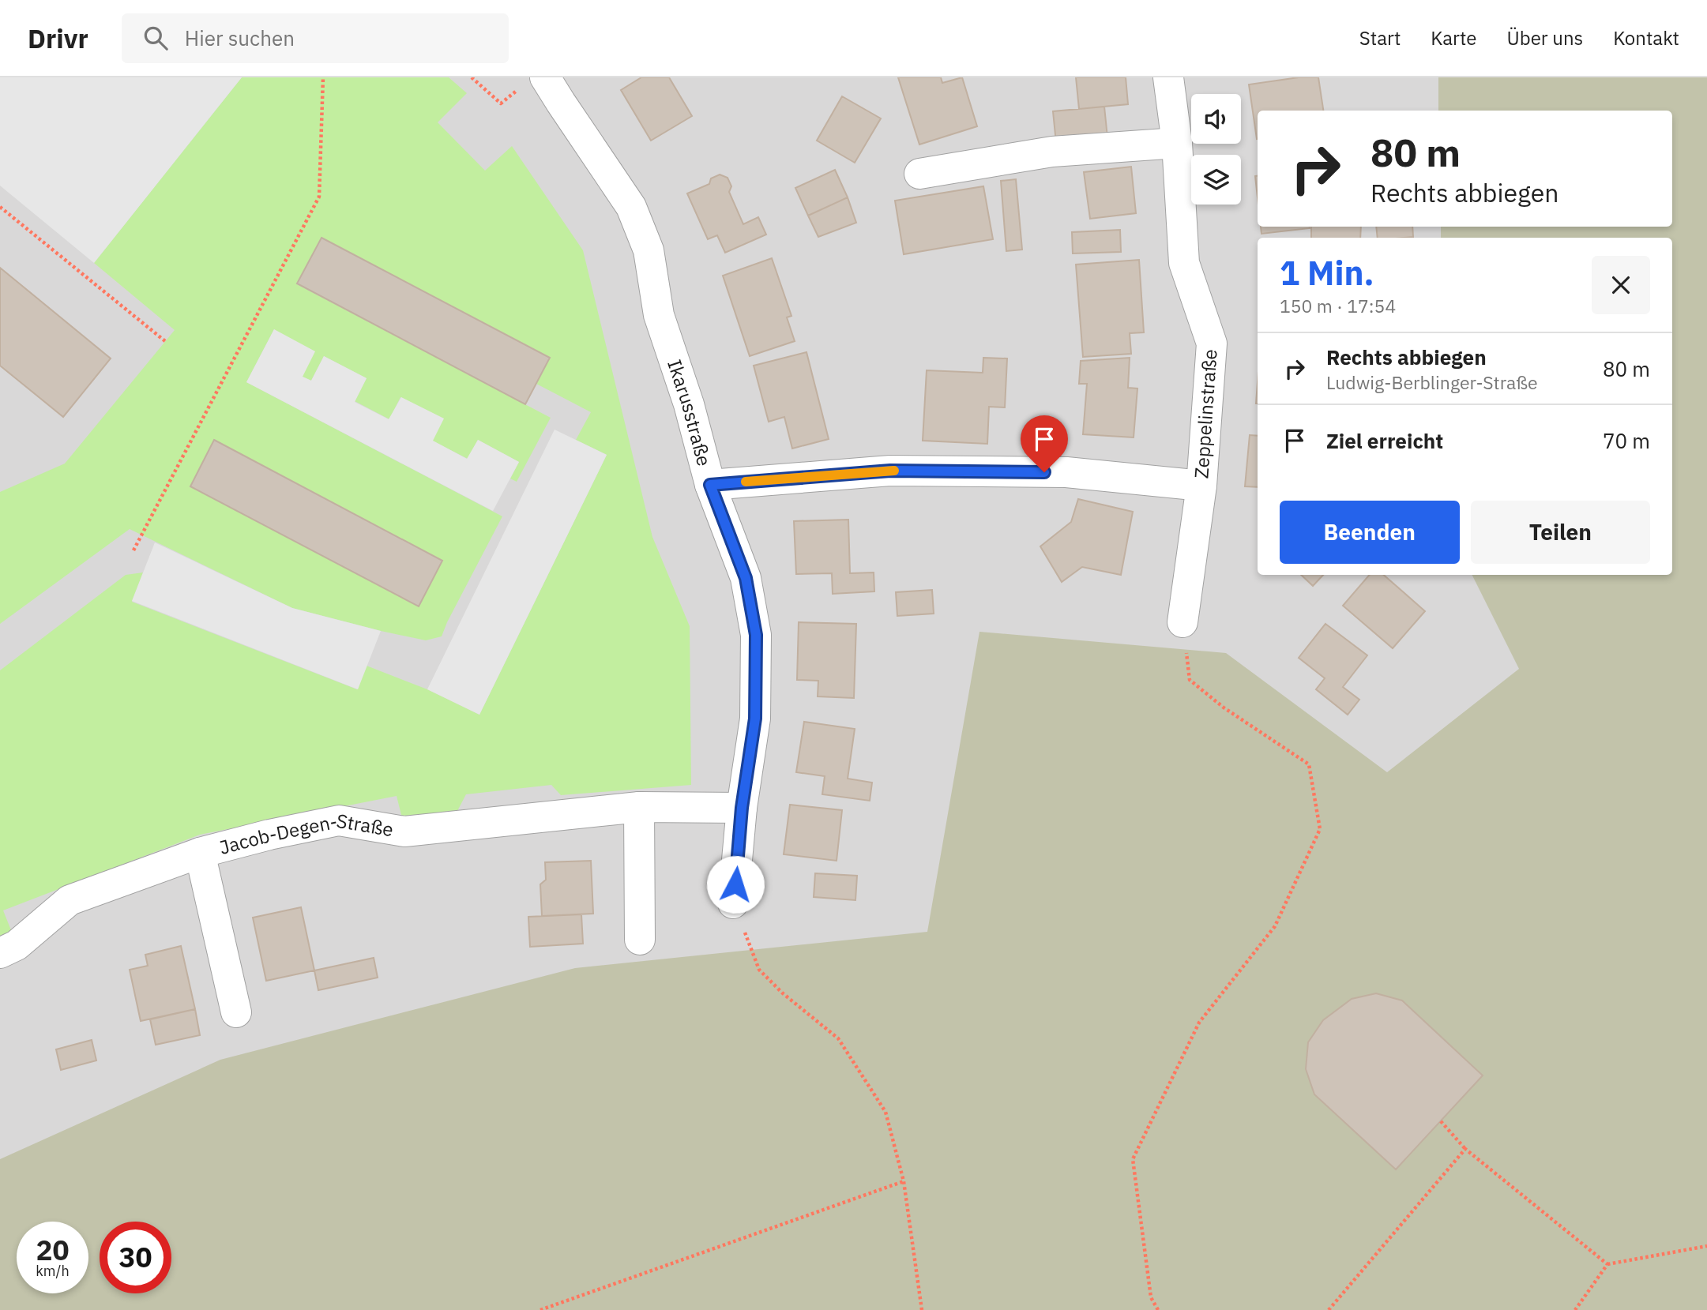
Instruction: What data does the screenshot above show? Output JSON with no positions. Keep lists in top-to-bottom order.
{
  "streets": {
    "street": ["Ikarusstraße", "Zeppelinstraße", "Jacob-Degen-Straße"]
  },
  "crossings": [
    ["Ikarusstraße", "Jacob-Degen-Straße"]
  ],
  "page": {
    "header": "Drivr",
    "search": "Hier suchen",
    "nav": [
      "Start",
      "Karte",
      "Über uns",
      "Kontakt"
    ],
    "turn": ["80 m", "Rechts abbiegen"],
    "heading": ["1 Min.", "150 m · 17:54"],
    "list": [
      {
        "name": "Rechts abbiegen",
        "note": "Ludwig-Berblinger-Straße",
        "value": "80 m"
      },
      {
        "name": "Ziel erreicht",
        "value": "70 m"
      }
    ],
    "buttons": ["Beenden", "Teilen"],
    "speed": "20 km/h",
    "limit": "30"
  }
}
